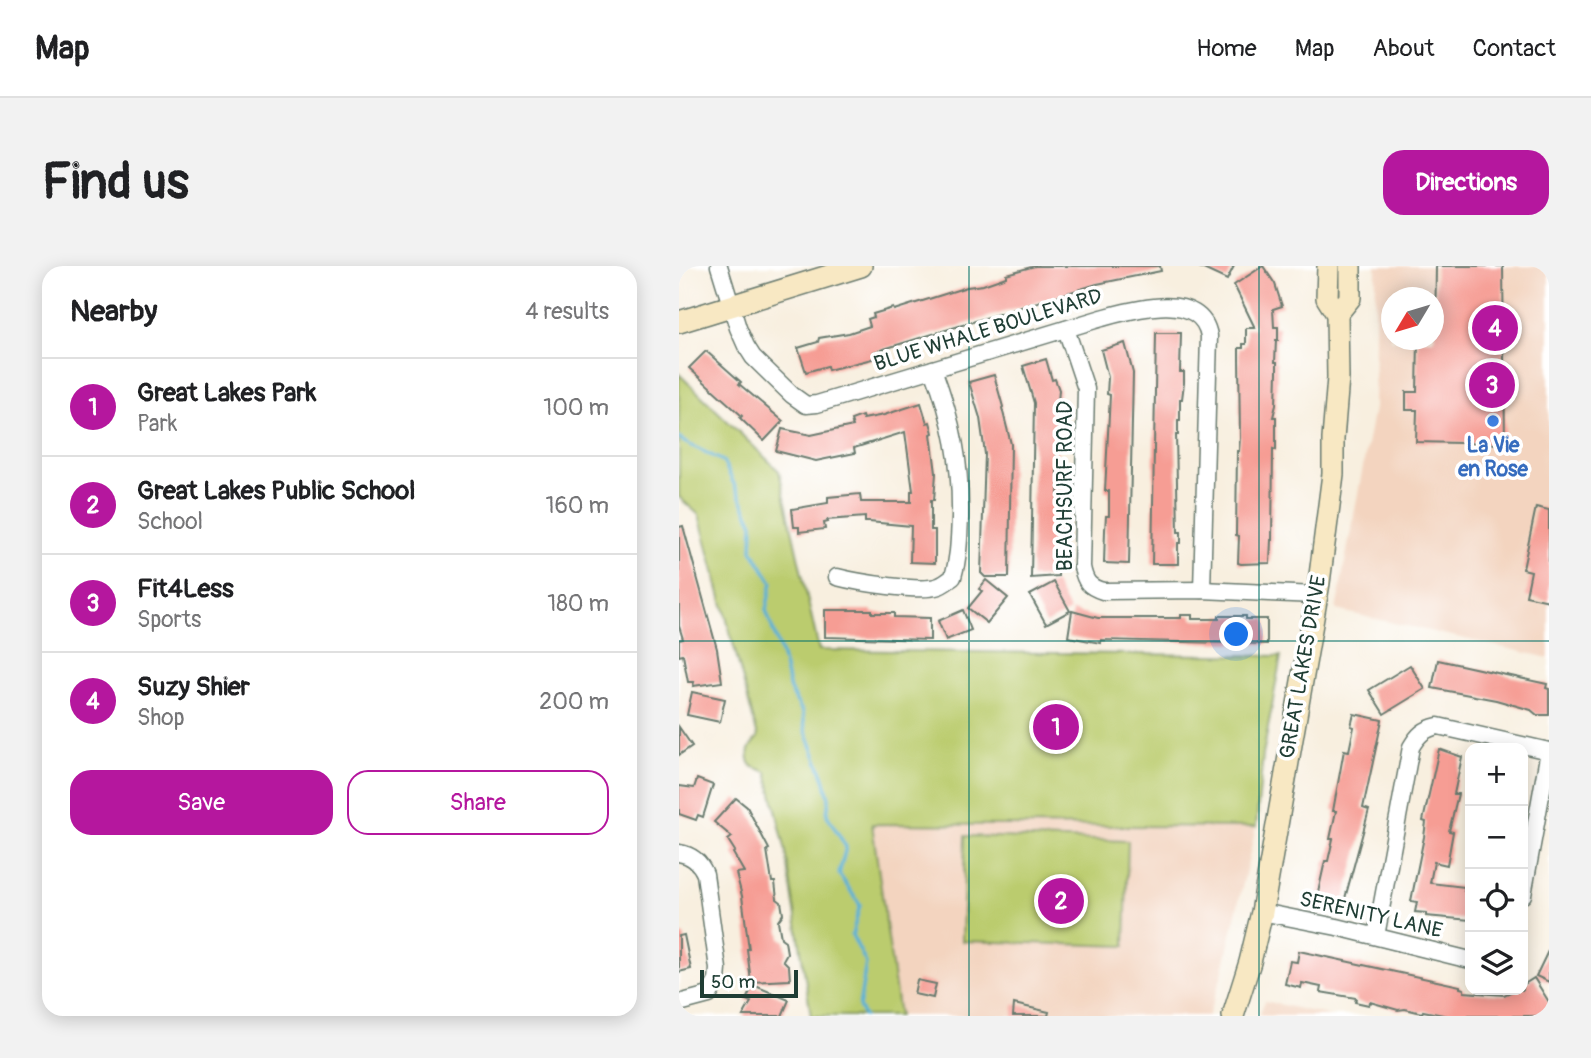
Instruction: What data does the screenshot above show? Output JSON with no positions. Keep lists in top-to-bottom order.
{
  "streets": {
    "street": [
      "BLUE WHALE BOULEVARD",
      "BEACHSURF ROAD",
      "GREAT LAKES DRIVE",
      "SERENITY LANE"
    ]
  },
  "crossings": [
    ["BLUE WHALE BOULEVARD", "BEACHSURF ROAD"],
    ["BEACHSURF ROAD", "GREAT LAKES DRIVE"],
    ["GREAT LAKES DRIVE", "SERENITY LANE"]
  ],
  "places": ["La Vie en Rose"],
  "scale_bar": "50 m",
  "north": "bottom left",
  "page": {
    "header": "Map",
    "nav": [
      "Home",
      "Map",
      "About",
      "Contact"
    ],
    "buttons": [
      "Directions",
      ["Save", "Share"]
    ],
    "title": "Find us",
    "heading": ["Nearby", "4 results"],
    "pins": [
      "4",
      "3",
      "1",
      "2"
    ],
    "list": [
      {
        "mark": "1",
        "name": "Great Lakes Park",
        "note": "Park",
        "value": "100 m"
      },
      {
        "mark": "2",
        "name": "Great Lakes Public School",
        "note": "School",
        "value": "160 m"
      },
      {
        "mark": "3",
        "name": "Fit4Less",
        "note": "Sports",
        "value": "180 m"
      },
      {
        "mark": "4",
        "name": "Suzy Shier",
        "note": "Shop",
        "value": "200 m"
      }
    ],
    "map_buttons": ["+", "−"],
    "scale": "50 m"
  }
}
